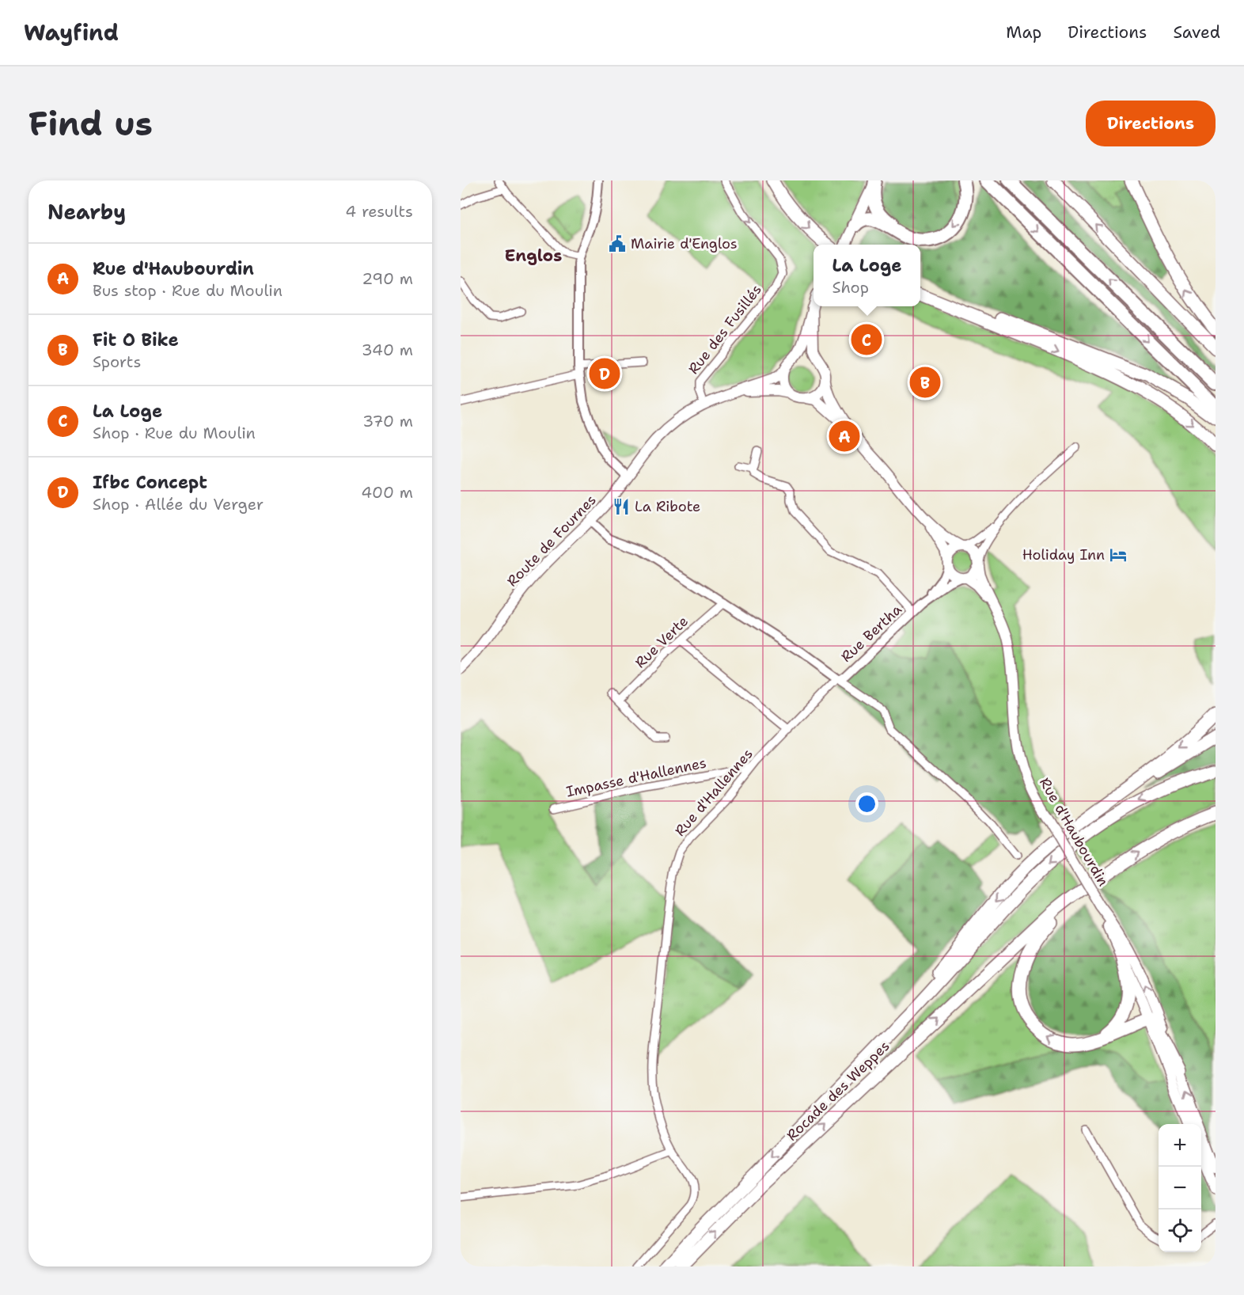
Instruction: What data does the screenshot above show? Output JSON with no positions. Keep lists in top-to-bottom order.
{
  "streets": {
    "highway": ["Rocade des Weppes"],
    "main road": ["Route de Fournes", "Rue d'Haubourdin"],
    "street": [
      "Rue des Fusillés",
      "Rue Bertha",
      "Rue Verte",
      "Impasse d'Hallennes",
      "Rue d'Hallennes"
    ]
  },
  "crossings": [
    ["Rue Bertha", "Rue d'Hallennes"],
    ["Rue Bertha", "Rue d'Haubourdin"],
    ["Impasse d'Hallennes", "Rue d'Hallennes"]
  ],
  "one_way": ["Rue des Fusillés"],
  "districts": ["Englos"],
  "places": {
    "public building": ["Mairie d'Englos"],
    "restaurant": ["La Ribote"],
    "hotel": ["Holiday Inn"]
  },
  "page": {
    "header": "Wayfind",
    "nav": ["Map", "Directions", "Saved"],
    "buttons": "Directions",
    "title": "Find us",
    "heading": ["Nearby", "4 results"],
    "list": [
      {
        "mark": "A",
        "name": "Rue d'Haubourdin",
        "note": "Bus stop · Rue du Moulin",
        "value": "290 m"
      },
      {
        "mark": "B",
        "name": "Fit O Bike",
        "note": "Sports",
        "value": "340 m"
      },
      {
        "mark": "C",
        "name": "La Loge",
        "note": "Shop · Rue du Moulin",
        "value": "370 m"
      },
      {
        "mark": "D",
        "name": "Ifbc Concept",
        "note": "Shop · Allée du Verger",
        "value": "400 m"
      }
    ],
    "popup": ["La Loge", "Shop"],
    "pins": [
      "C",
      "D",
      "B",
      "A"
    ],
    "map_buttons": ["+", "−"]
  }
}
